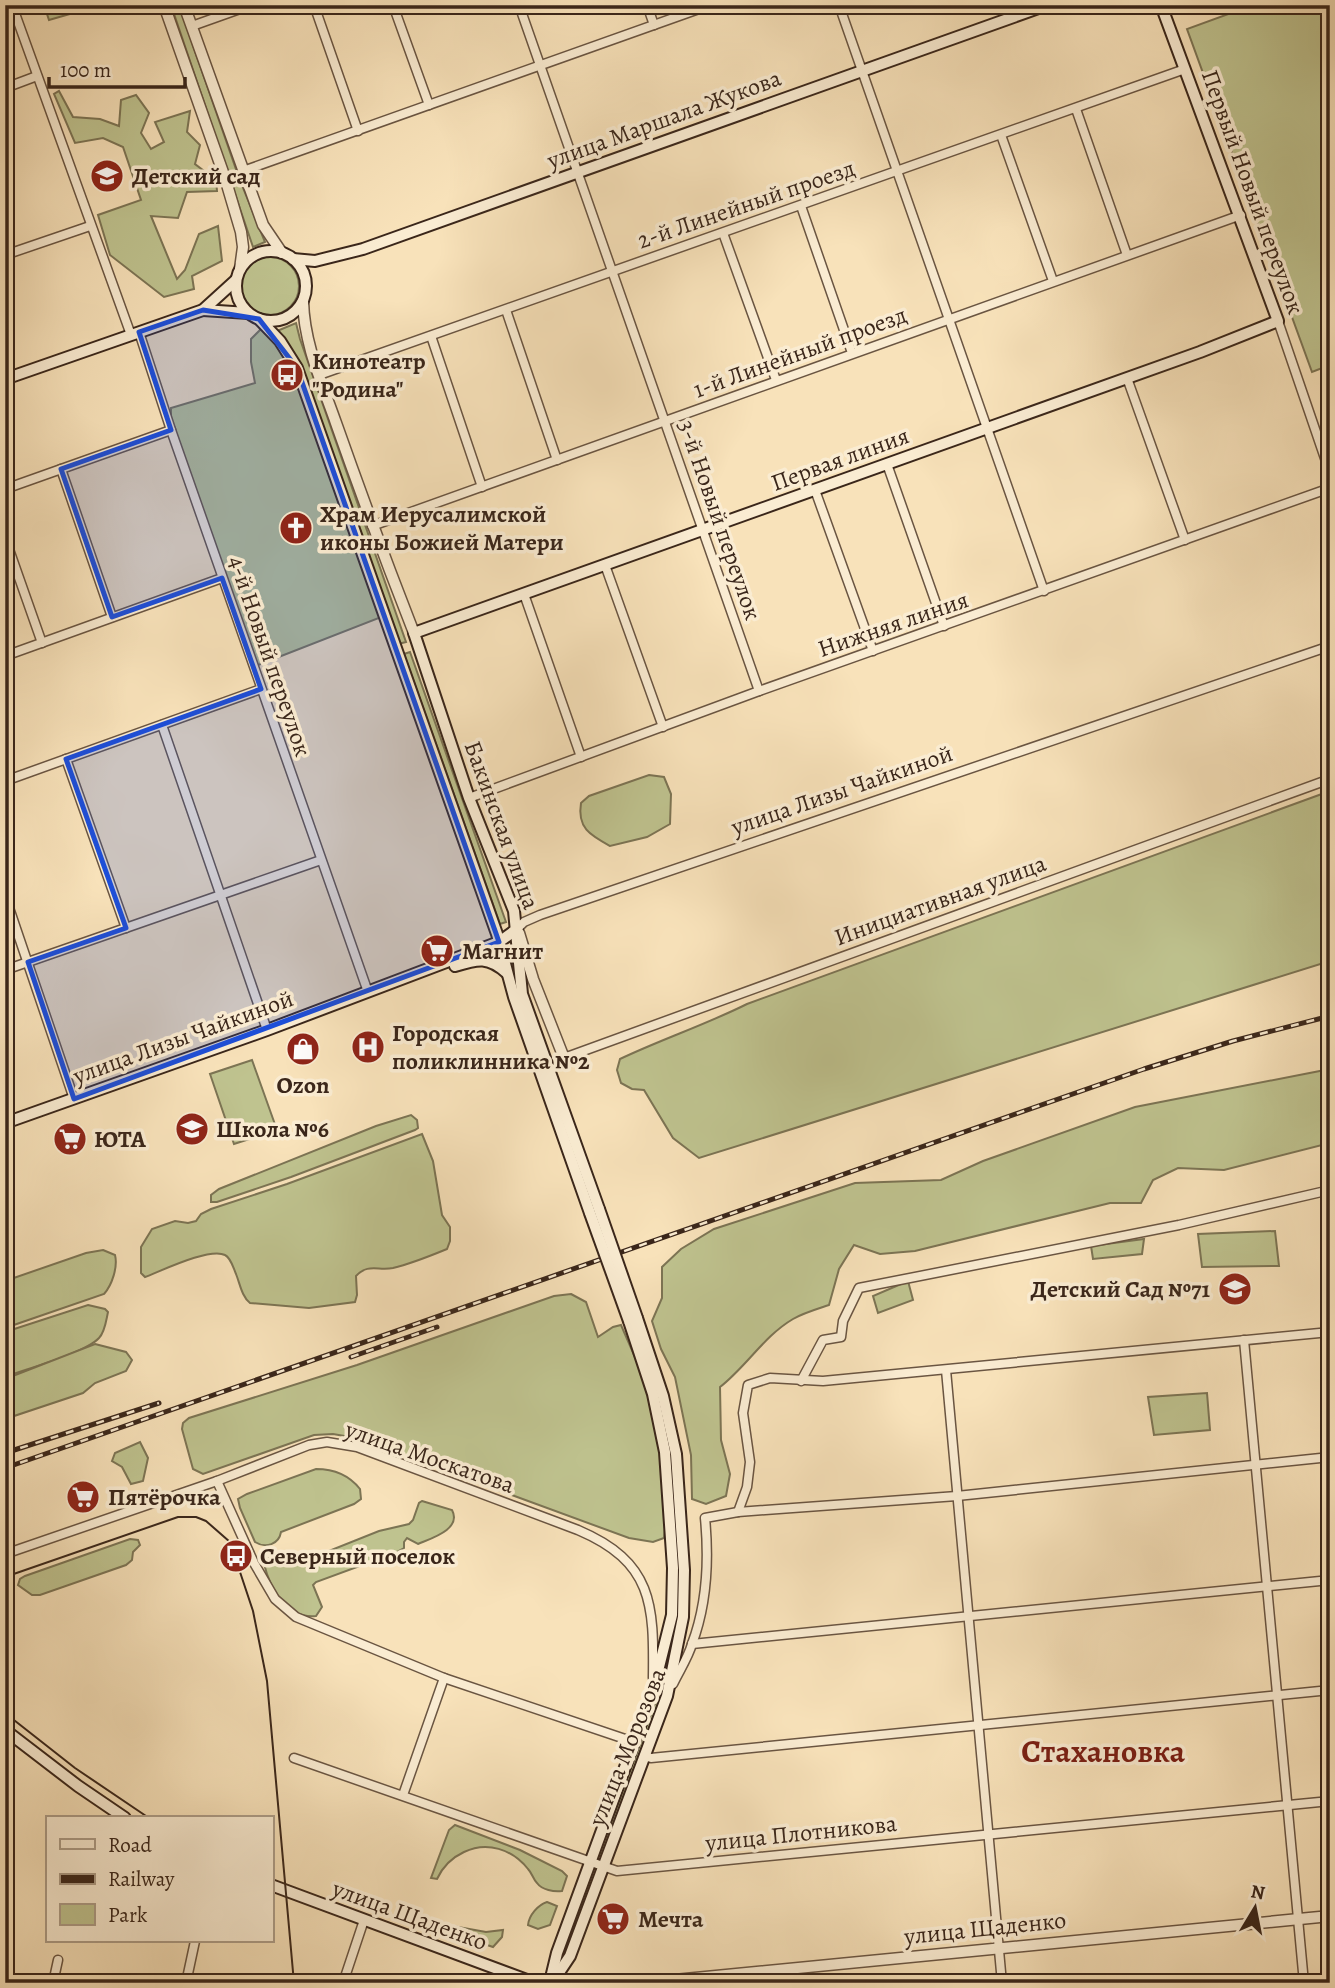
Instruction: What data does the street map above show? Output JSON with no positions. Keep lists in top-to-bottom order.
{
  "streets": {
    "main road": [
      "улица Маршала Жукова",
      "Первый Новый переулок",
      "Первая линия",
      "улица Лизы Чайкиной",
      "Бакинская улица",
      "улица Морозова",
      "улица Щаденко"
    ],
    "street": [
      "2-й Линейный проезд",
      "1-й Линейный проезд",
      "3-й Новый переулок",
      "Нижняя линия",
      "4-й Новый переулок",
      "Инициативная улица",
      "улица Москатова",
      "улица Плотникова"
    ]
  },
  "crossings": [
    ["улица Маршала Жукова", "3-й Новый переулок"],
    ["улица Маршала Жукова", "Бакинская улица"],
    ["Первый Новый переулок", "2-й Линейный проезд"],
    ["Первый Новый переулок", "1-й Линейный проезд"],
    ["Первый Новый переулок", "Первая линия"],
    ["2-й Линейный проезд", "3-й Новый переулок"],
    ["2-й Линейный проезд", "Бакинская улица"],
    ["1-й Линейный проезд", "3-й Новый переулок"],
    ["1-й Линейный проезд", "Бакинская улица"],
    ["Первая линия", "3-й Новый переулок"],
    ["Первая линия", "Бакинская улица"],
    ["3-й Новый переулок", "Нижняя линия"],
    ["Нижняя линия", "Бакинская улица"],
    ["4-й Новый переулок", "улица Лизы Чайкиной"],
    ["улица Лизы Чайкиной", "Бакинская улица"],
    ["Бакинская улица", "улица Москатова"],
    ["Бакинская улица", "улица Морозова"],
    ["улица Москатова", "улица Морозова"],
    ["улица Морозова", "улица Плотникова"]
  ],
  "districts": ["Стахановка"],
  "places": {
    "school or university": ["Детский сад", "Школа №6", "Детский Сад №71"],
    "bus stop": ["Кинотеатр \"Родина\"", "Северный поселок"],
    "church": ["Храм Иерусалимской иконы Божией Матери"],
    "supermarket": [
      "Магнит",
      "ЮТА",
      "Пятёрочка",
      "Мечта"
    ],
    "hospital": ["Городская поликлинника №2"],
    "shop": ["Ozon"]
  },
  "legend": ["Road", "Railway", "Park"],
  "scale_bar": "100 m",
  "north": "top"
}
